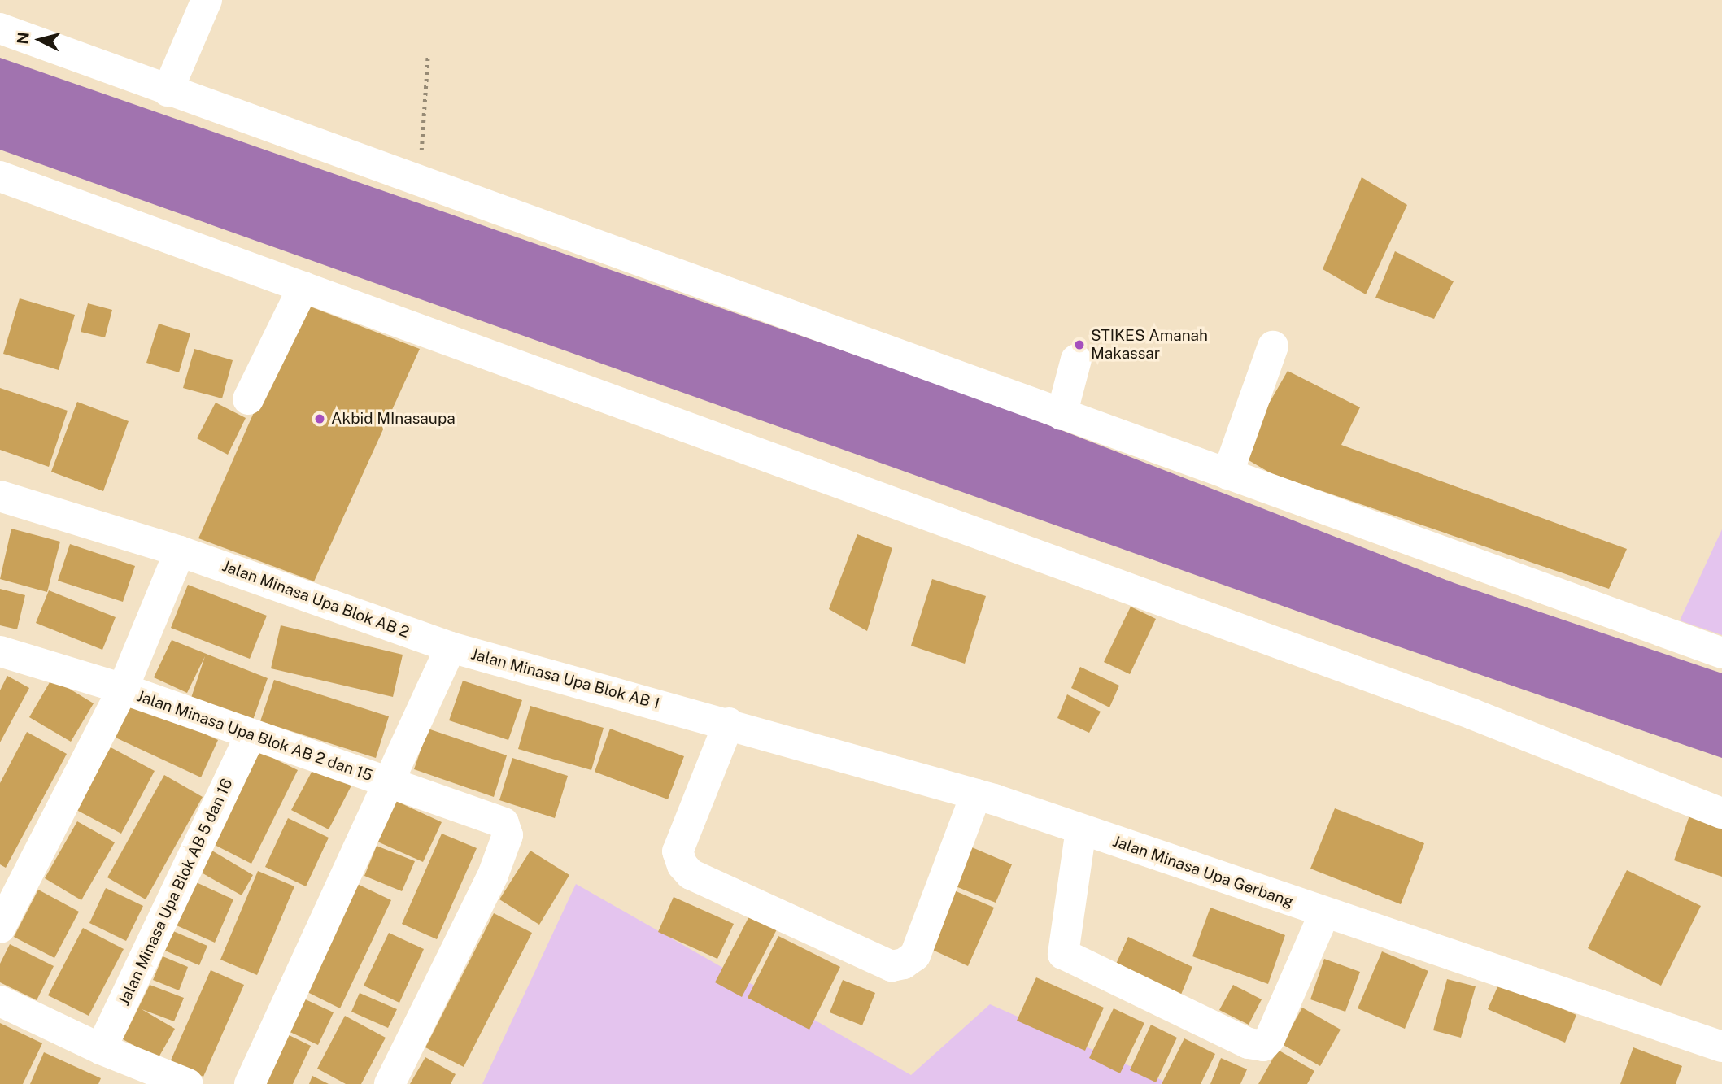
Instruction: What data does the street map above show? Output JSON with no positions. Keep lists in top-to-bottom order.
{
  "streets": {
    "street": [
      "Jalan Minasa Upa Blok AB 2",
      "Jalan Minasa Upa Blok AB 1",
      "Jalan Minasa Upa Blok AB 2 dan 15",
      "Jalan Minasa Upa Gerbang",
      "Jalan Minasa Upa Blok AB 5 dan 16"
    ]
  },
  "crossings": [
    ["Jalan Minasa Upa Blok AB 2", "Jalan Minasa Upa Blok AB 1"],
    ["Jalan Minasa Upa Blok AB 1", "Jalan Minasa Upa Gerbang"],
    ["Jalan Minasa Upa Blok AB 2 dan 15", "Jalan Minasa Upa Blok AB 5 dan 16"]
  ],
  "places": ["STIKES Amanah Makassar", "Akbid MInasaupa"],
  "north": "left"
}
